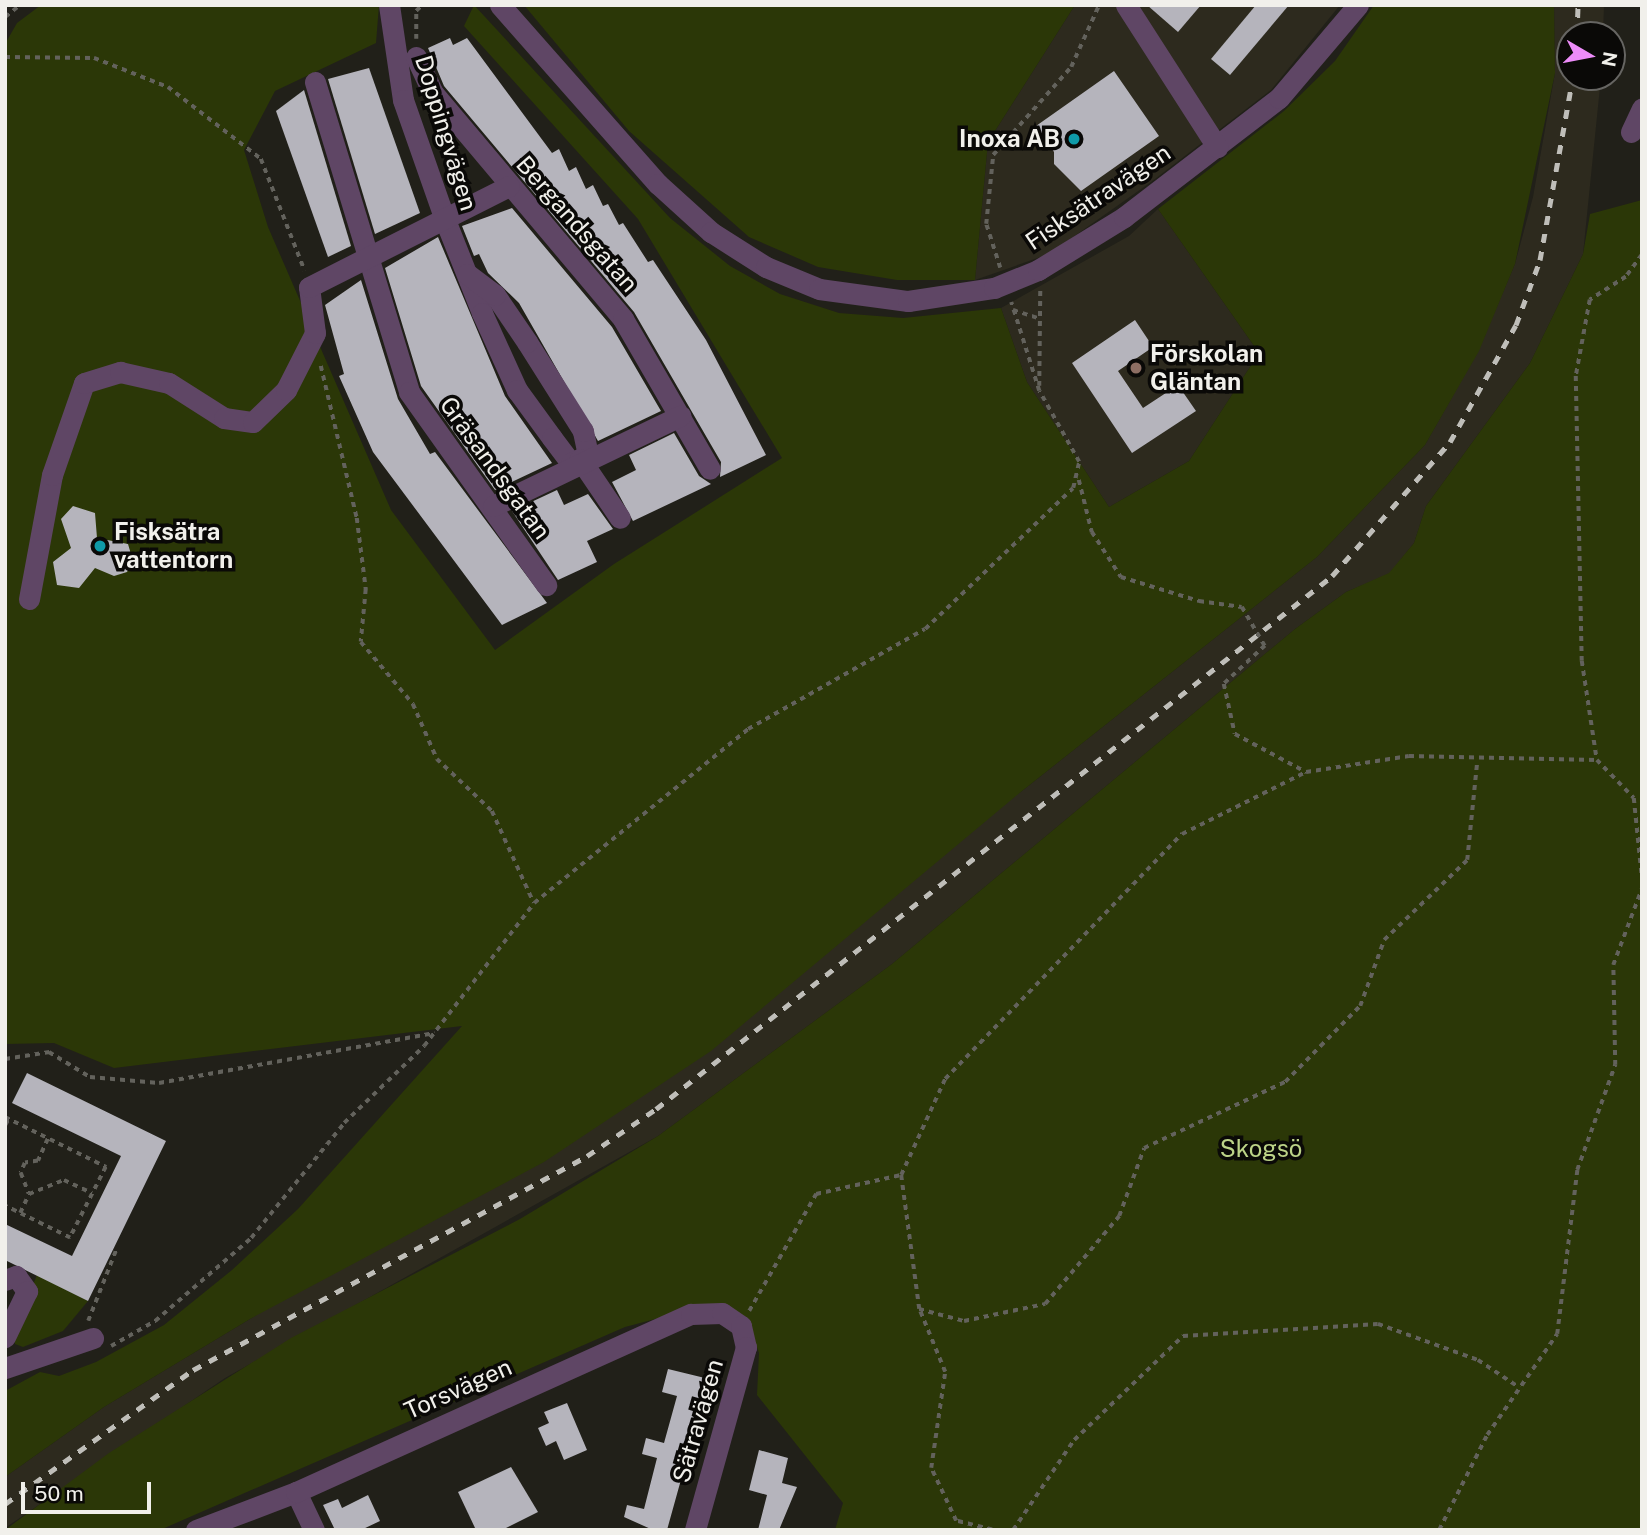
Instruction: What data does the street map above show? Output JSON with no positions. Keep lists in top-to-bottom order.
{
  "streets": {
    "street": [
      "Doppingvägen",
      "Fisksätravägen",
      "Bergandsgatan",
      "Gräsandsgatan",
      "Torsvägen",
      "Sätravägen"
    ]
  },
  "crossings": [
    ["Torsvägen", "Sätravägen"]
  ],
  "parks": ["Skogsö"],
  "places": ["Inoxa AB", "Förskolan Gläntan", "Fisksätra vattentorn"],
  "scale_bar": "50 m",
  "north": "right"
}
